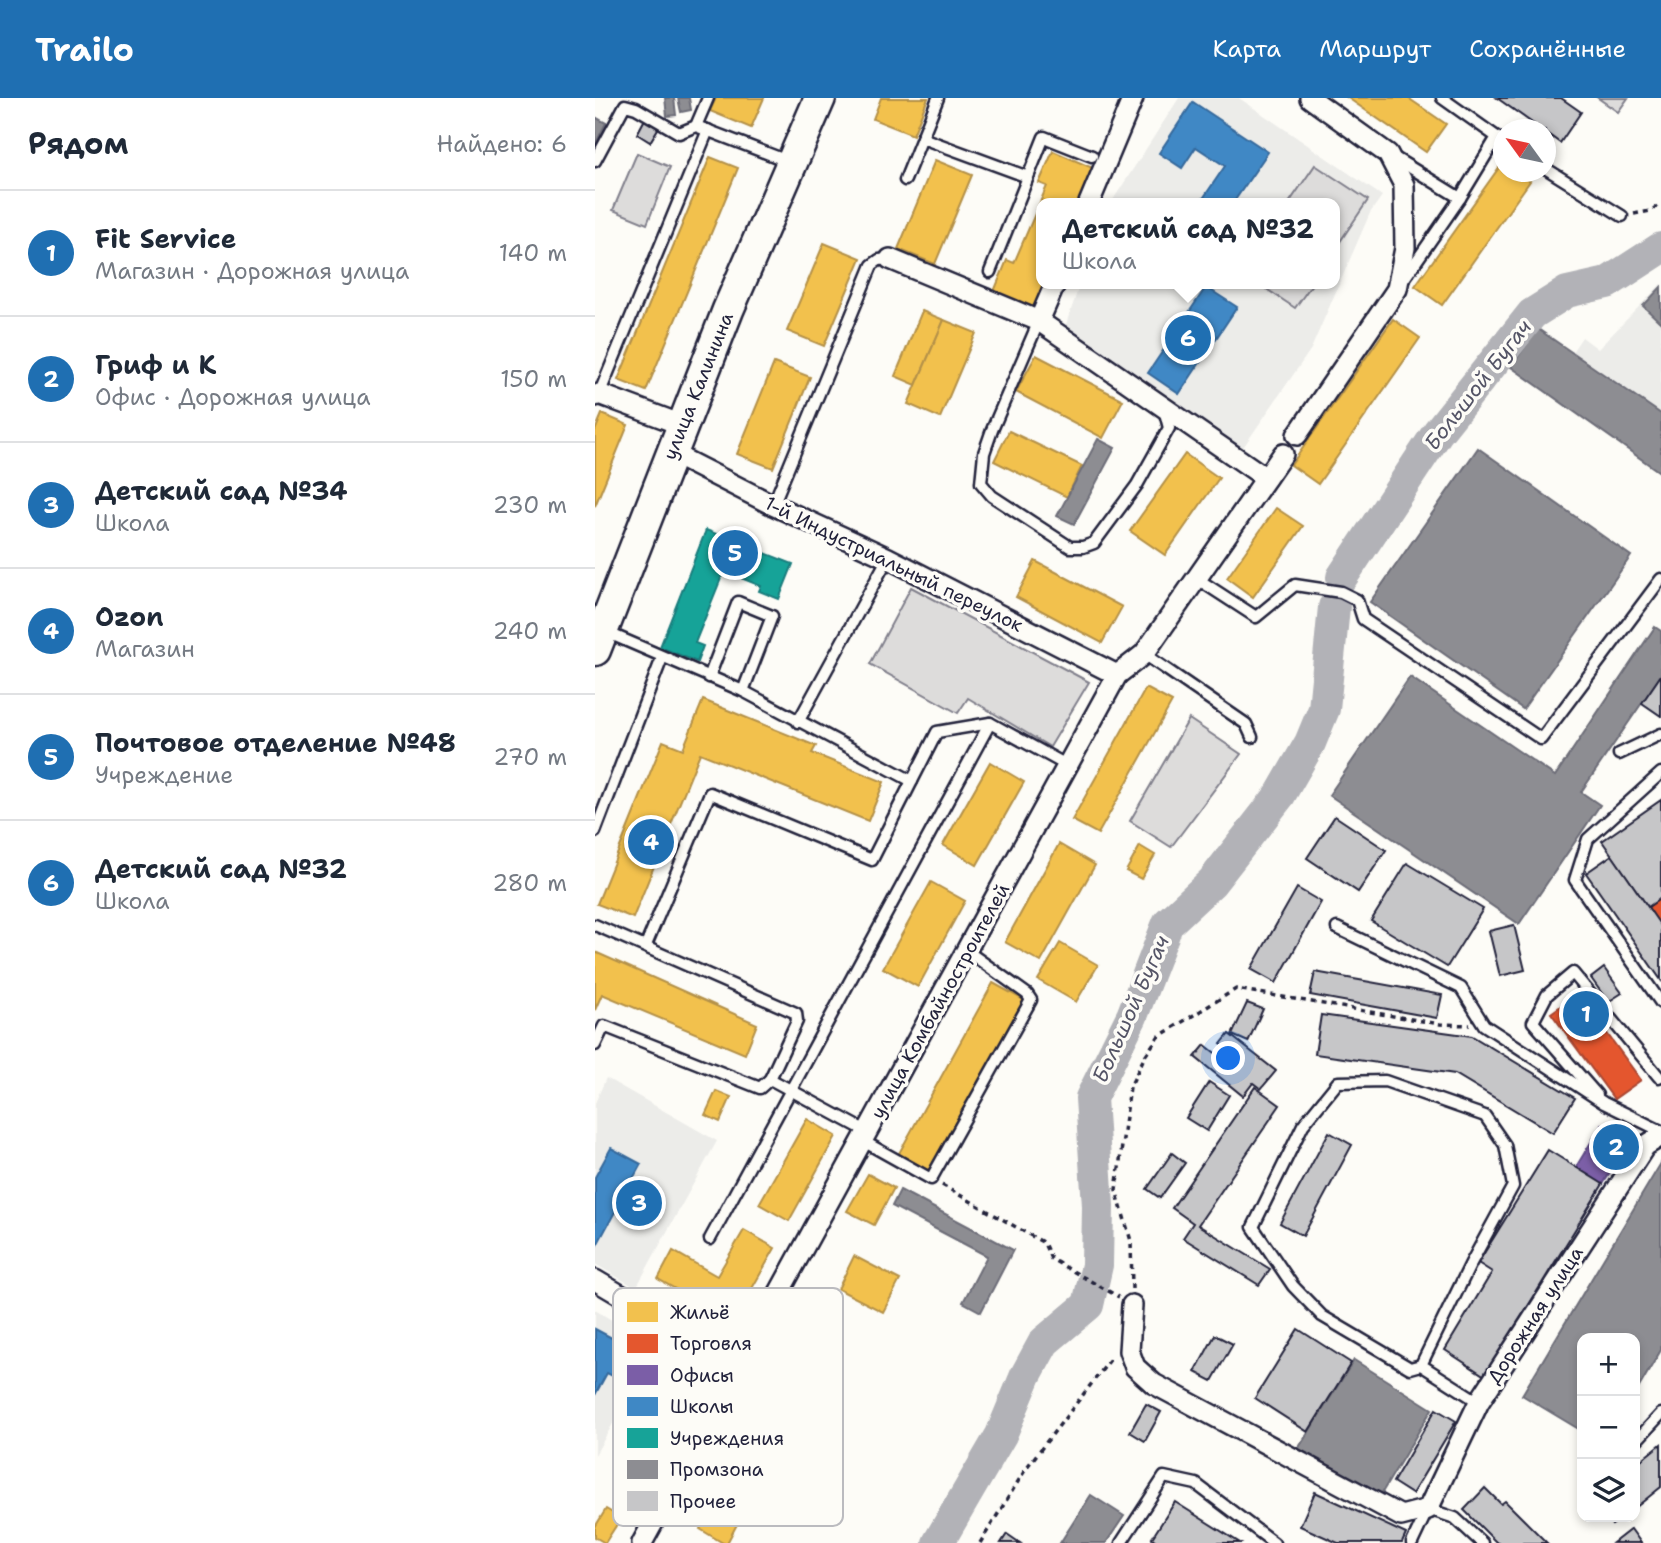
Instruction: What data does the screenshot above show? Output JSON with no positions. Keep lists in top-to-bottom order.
{
  "streets": {
    "main road": ["улица Калинина"],
    "street": ["1-й Индустриальный переулок", "улица Комбайностроителей", "Дорожная улица"]
  },
  "crossings": [
    ["улица Калинина", "1-й Индустриальный переулок"],
    ["1-й Индустриальный переулок", "улица Комбайностроителей"]
  ],
  "water": ["Большой Бугач"],
  "legend": [
    "Жильё",
    "Торговля",
    "Офисы",
    "Школы",
    "Учреждения",
    "Промзона",
    "Прочее"
  ],
  "north": "top left",
  "page": {
    "header": "Trailo",
    "nav": ["Карта", "Маршрут", "Сохранённые"],
    "heading": ["Рядом", "Найдено: 6"],
    "list": [
      {
        "mark": "1",
        "name": "Fit Service",
        "note": "Магазин · Дорожная улица",
        "value": "140 m"
      },
      {
        "mark": "2",
        "name": "Гриф и К",
        "note": "Офис · Дорожная улица",
        "value": "150 m"
      },
      {
        "mark": "3",
        "name": "Детский сад №34",
        "note": "Школа",
        "value": "230 m"
      },
      {
        "mark": "4",
        "name": "Ozon",
        "note": "Магазин",
        "value": "240 m"
      },
      {
        "mark": "5",
        "name": "Почтовое отделение №48",
        "note": "Учреждение",
        "value": "270 m"
      },
      {
        "mark": "6",
        "name": "Детский сад №32",
        "note": "Школа",
        "value": "280 m"
      }
    ],
    "popup": ["Детский сад №32", "Школа"],
    "pins": [
      "6",
      "5",
      "4",
      "1",
      "2",
      "3"
    ],
    "map_buttons": ["+", "−"]
  }
}
